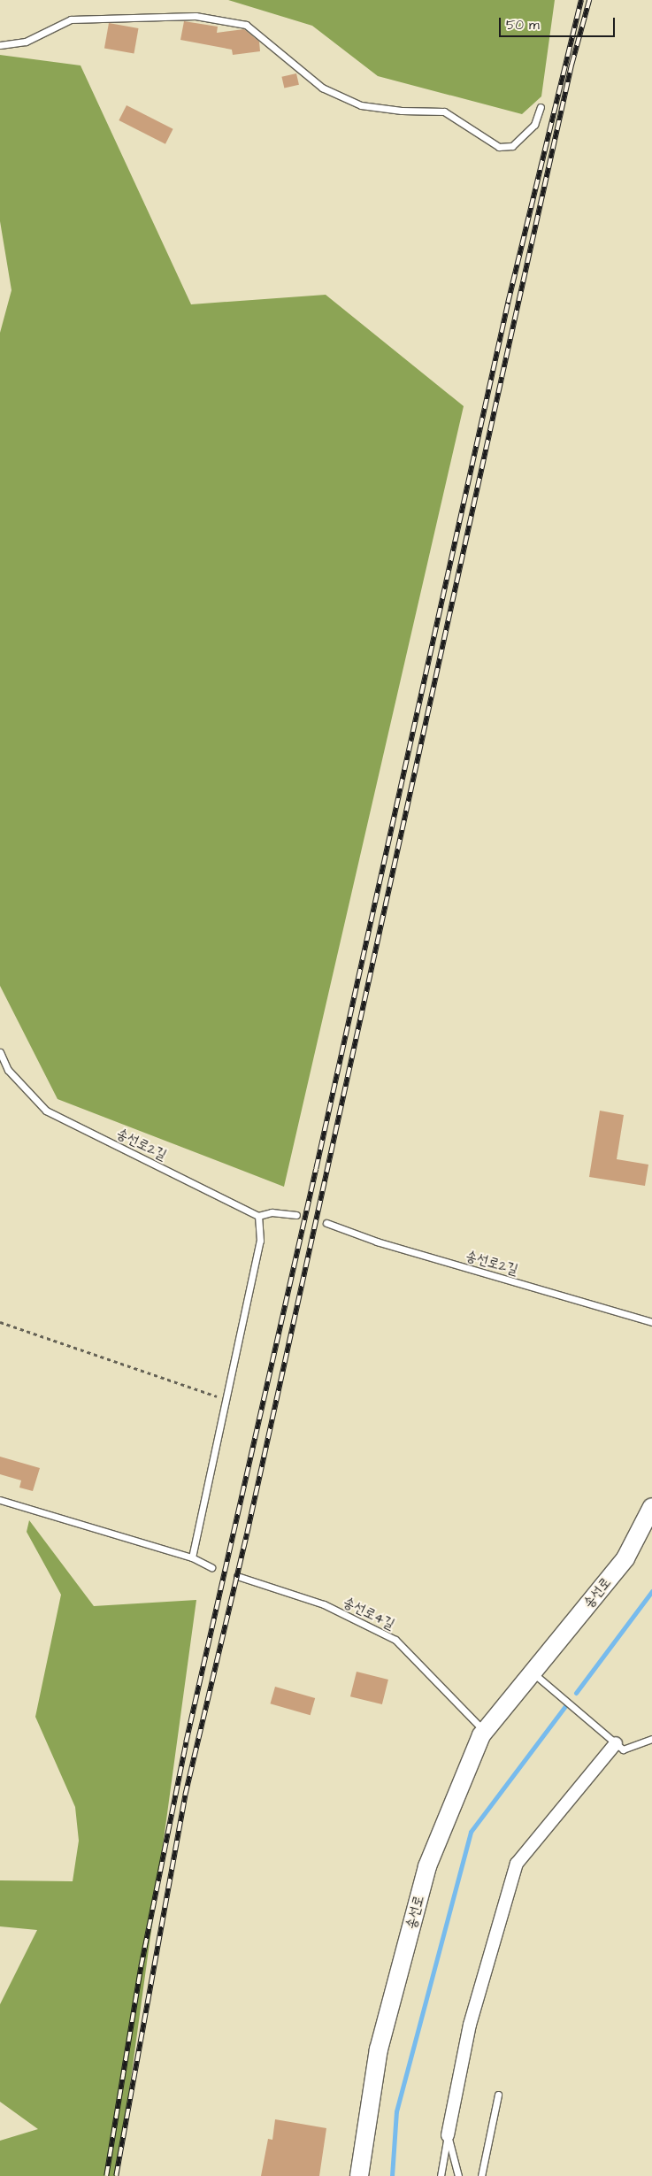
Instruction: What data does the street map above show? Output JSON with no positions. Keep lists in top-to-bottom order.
{
  "streets": {
    "street": ["송선로"],
    "lane": ["송선로2길", "송선로4길"]
  },
  "crossings": [
    ["송선로", "송선로4길"]
  ],
  "scale_bar": "50 m"
}
